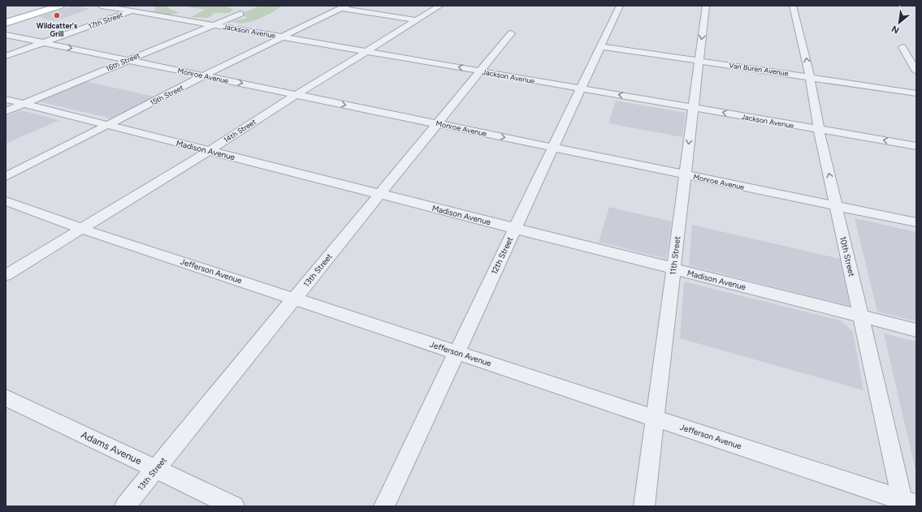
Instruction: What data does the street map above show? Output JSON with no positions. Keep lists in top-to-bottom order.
{
  "streets": {
    "street": [
      "17th Street",
      "Jackson Avenue",
      "16th Street",
      "Van Buren Avenue",
      "Monroe Avenue",
      "15th Street",
      "14th Street",
      "Madison Avenue",
      "12th Street",
      "11th Street",
      "10th Street",
      "13th Street",
      "Jefferson Avenue",
      "Adams Avenue"
    ]
  },
  "crossings": [
    ["17th Street", "Jackson Avenue"],
    ["17th Street", "Monroe Avenue"],
    ["Jackson Avenue", "16th Street"],
    ["Jackson Avenue", "15th Street"],
    ["Jackson Avenue", "14th Street"],
    ["Jackson Avenue", "12th Street"],
    ["Jackson Avenue", "11th Street"],
    ["Jackson Avenue", "10th Street"],
    ["Jackson Avenue", "13th Street"],
    ["16th Street", "Monroe Avenue"],
    ["16th Street", "Madison Avenue"],
    ["Van Buren Avenue", "12th Street"],
    ["Van Buren Avenue", "11th Street"],
    ["Van Buren Avenue", "10th Street"],
    ["Monroe Avenue", "15th Street"],
    ["Monroe Avenue", "14th Street"],
    ["Monroe Avenue", "12th Street"],
    ["Monroe Avenue", "11th Street"],
    ["Monroe Avenue", "10th Street"],
    ["Monroe Avenue", "13th Street"],
    ["15th Street", "Madison Avenue"],
    ["14th Street", "Madison Avenue"],
    ["14th Street", "Jefferson Avenue"],
    ["Madison Avenue", "12th Street"],
    ["Madison Avenue", "11th Street"],
    ["Madison Avenue", "10th Street"],
    ["Madison Avenue", "13th Street"],
    ["12th Street", "Jefferson Avenue"],
    ["11th Street", "Jefferson Avenue"],
    ["10th Street", "Jefferson Avenue"],
    ["13th Street", "Jefferson Avenue"],
    ["13th Street", "Adams Avenue"]
  ],
  "one_way": ["Jackson Avenue", "Monroe Avenue"],
  "places": ["Wildcatter's Grill"],
  "north": "bottom left"
}
